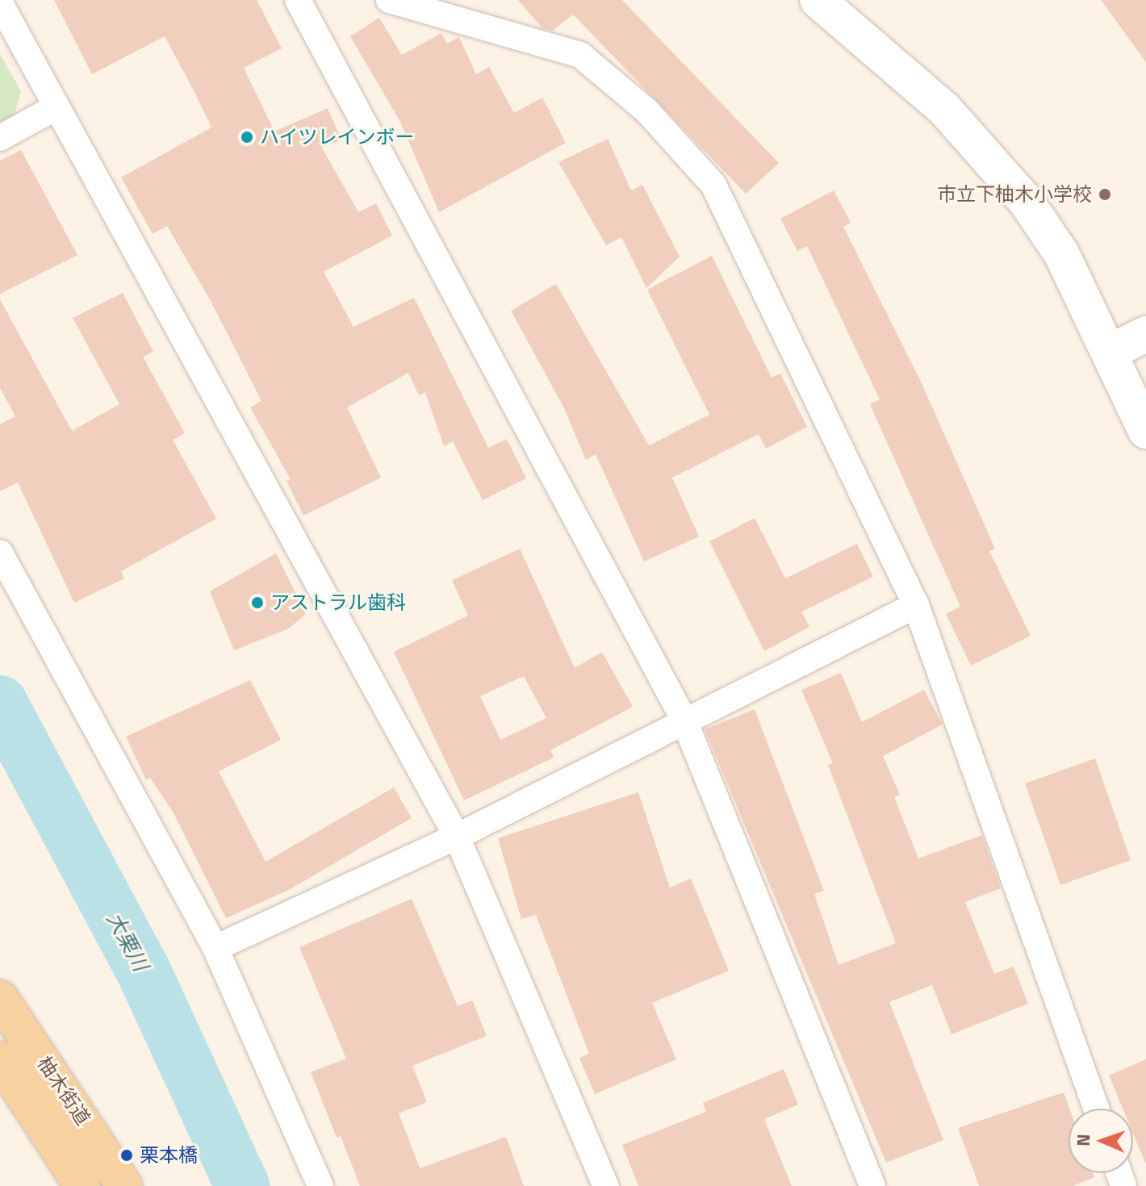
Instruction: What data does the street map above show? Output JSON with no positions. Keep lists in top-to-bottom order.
{
  "streets": {
    "main road": ["柚木街道"]
  },
  "water": ["大栗川"],
  "places": [
    "ハイツレインボー",
    "市立下柚木小学校",
    "アストラル歯科",
    "栗本橋"
  ],
  "north": "left"
}
